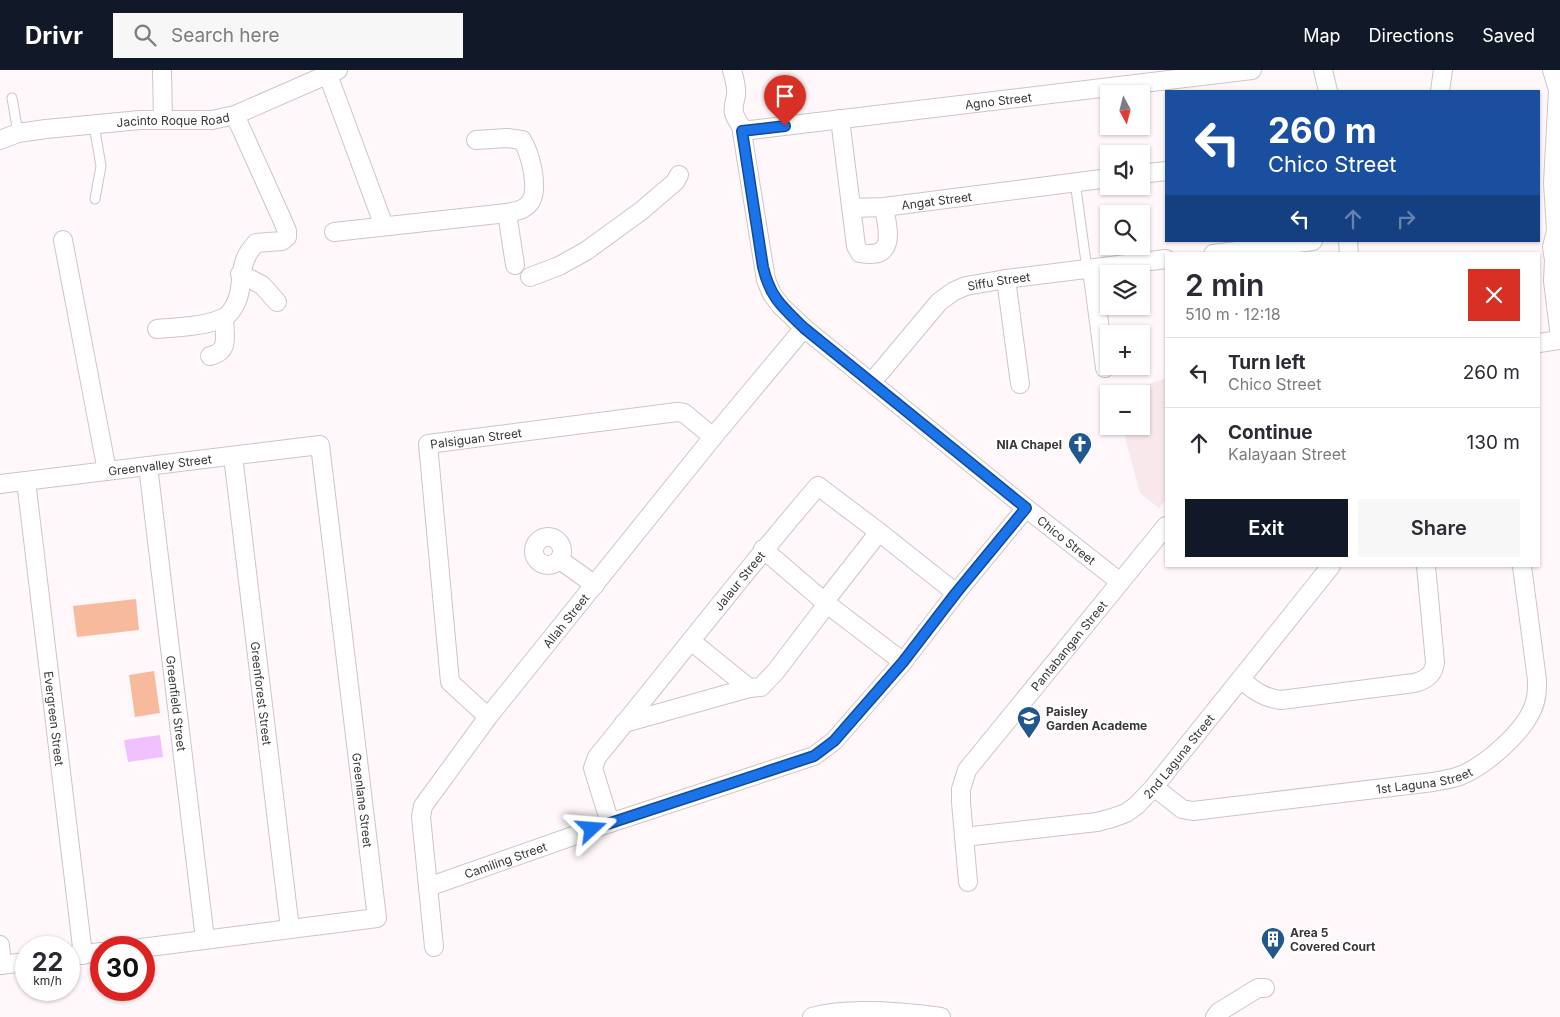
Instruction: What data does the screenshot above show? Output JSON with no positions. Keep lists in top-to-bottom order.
{
  "streets": {
    "street": [
      "Agno Street",
      "Jacinto Roque Road",
      "Angat Street",
      "Siffu Street",
      "Palsiguan Street",
      "Greenvalley Street",
      "Chico Street",
      "Jalaur Street",
      "Allah Street",
      "Pantabangan Street",
      "Greenforest Street",
      "Greenfield Street",
      "Evergreen Street",
      "2nd Laguna Street",
      "1st Laguna Street",
      "Greenlane Street",
      "Camiling Street"
    ]
  },
  "crossings": [
    ["Agno Street", "Chico Street"],
    ["Siffu Street", "Chico Street"],
    ["Palsiguan Street", "Allah Street"],
    ["Greenvalley Street", "Greenforest Street"],
    ["Greenvalley Street", "Greenfield Street"],
    ["Greenvalley Street", "Evergreen Street"],
    ["Greenvalley Street", "Greenlane Street"],
    ["Chico Street", "Allah Street"],
    ["Chico Street", "Pantabangan Street"],
    ["Chico Street", "Camiling Street"],
    ["Jalaur Street", "Camiling Street"],
    ["Allah Street", "Camiling Street"],
    ["Pantabangan Street", "2nd Laguna Street"],
    ["Greenforest Street", "Greenlane Street"],
    ["Greenfield Street", "Greenlane Street"],
    ["2nd Laguna Street", "1st Laguna Street"]
  ],
  "places": {
    "church": ["NIA Chapel"],
    "school or university": ["Paisley Garden Academe"],
    "building": ["Area 5 Covered Court"]
  },
  "north": "bottom",
  "page": {
    "header": "Drivr",
    "search": "Search here",
    "nav": ["Map", "Directions", "Saved"],
    "map_buttons": ["+", "−"],
    "turn": ["260 m", "Chico Street"],
    "heading": ["2 min", "510 m · 12:18"],
    "list": [
      {
        "name": "Turn left",
        "note": "Chico Street",
        "value": "260 m"
      },
      {
        "name": "Continue",
        "note": "Kalayaan Street",
        "value": "130 m"
      }
    ],
    "buttons": ["Exit", "Share"],
    "speed": "22 km/h",
    "limit": "30"
  }
}
